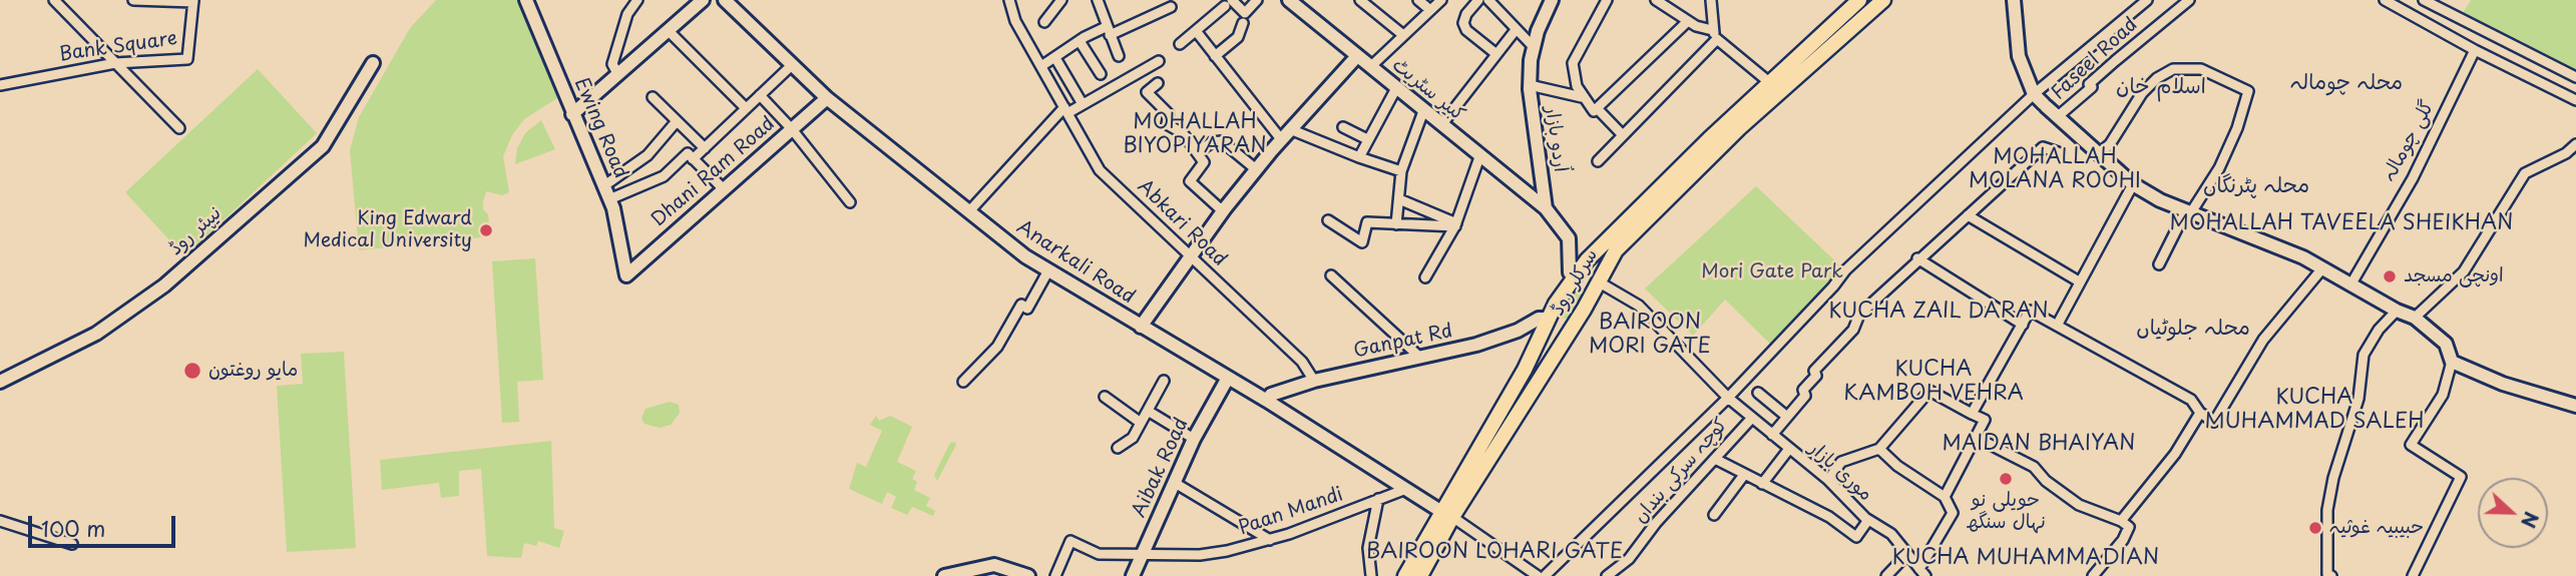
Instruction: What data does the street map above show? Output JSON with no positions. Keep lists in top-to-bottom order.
{
  "streets": {
    "main road": ["سرکلر روڈ"],
    "street": [
      "Bank Square",
      "Faseel Road",
      "کبیر سٹریٹ",
      "Ewing Road",
      "اُردو بازار",
      "گلی چومالہ",
      "Dhani Ram Road",
      "Abkari Road",
      "نیپئر روڈ",
      "Anarkali Road",
      "Ganpat Rd",
      "Aibak Road",
      "کوچہ سرکی بنداں",
      "موری بازار",
      "Paan Mandi"
    ]
  },
  "crossings": [
    ["کبیر سٹریٹ", "اُردو بازار"],
    ["Ewing Road", "Dhani Ram Road"],
    ["Dhani Ram Road", "Anarkali Road"],
    ["Abkari Road", "Ganpat Rd"],
    ["Anarkali Road", "سرکلر روڈ"],
    ["Anarkali Road", "Ganpat Rd"],
    ["Anarkali Road", "Aibak Road"],
    ["Anarkali Road", "Paan Mandi"],
    ["سرکلر روڈ", "Ganpat Rd"],
    ["سرکلر روڈ", "موری بازار"],
    ["Aibak Road", "Paan Mandi"],
    ["کوچہ سرکی بنداں", "موری بازار"]
  ],
  "districts": [
    "محلہ چومالہ",
    "اسلام خان",
    "MOHALLAH BIYOPIYARAN",
    "MOHALLAH MOLANA ROOHI",
    "محلہ پٹرنگاں",
    "MOHALLAH TAVEELA SHEIKHAN",
    "KUCHA ZAIL DARAN",
    "BAIROON MORI GATE",
    "محلہ جلوٹیاں",
    "KUCHA KAMBOH VEHRA",
    "KUCHA MUHAMMAD SALEH",
    "MAIDAN BHAIYAN",
    "BAIROON LOHARI GATE",
    "KUCHA MUHAMMADIAN"
  ],
  "parks": ["Mori Gate Park"],
  "places": [
    "King Edward Medical University",
    "اونچی مسجد",
    "مایو روغتون",
    "حویلی نو نہال سنگھ",
    "حبیبیہ غوثیہ"
  ],
  "scale_bar": "100 m",
  "north": "right"
}
